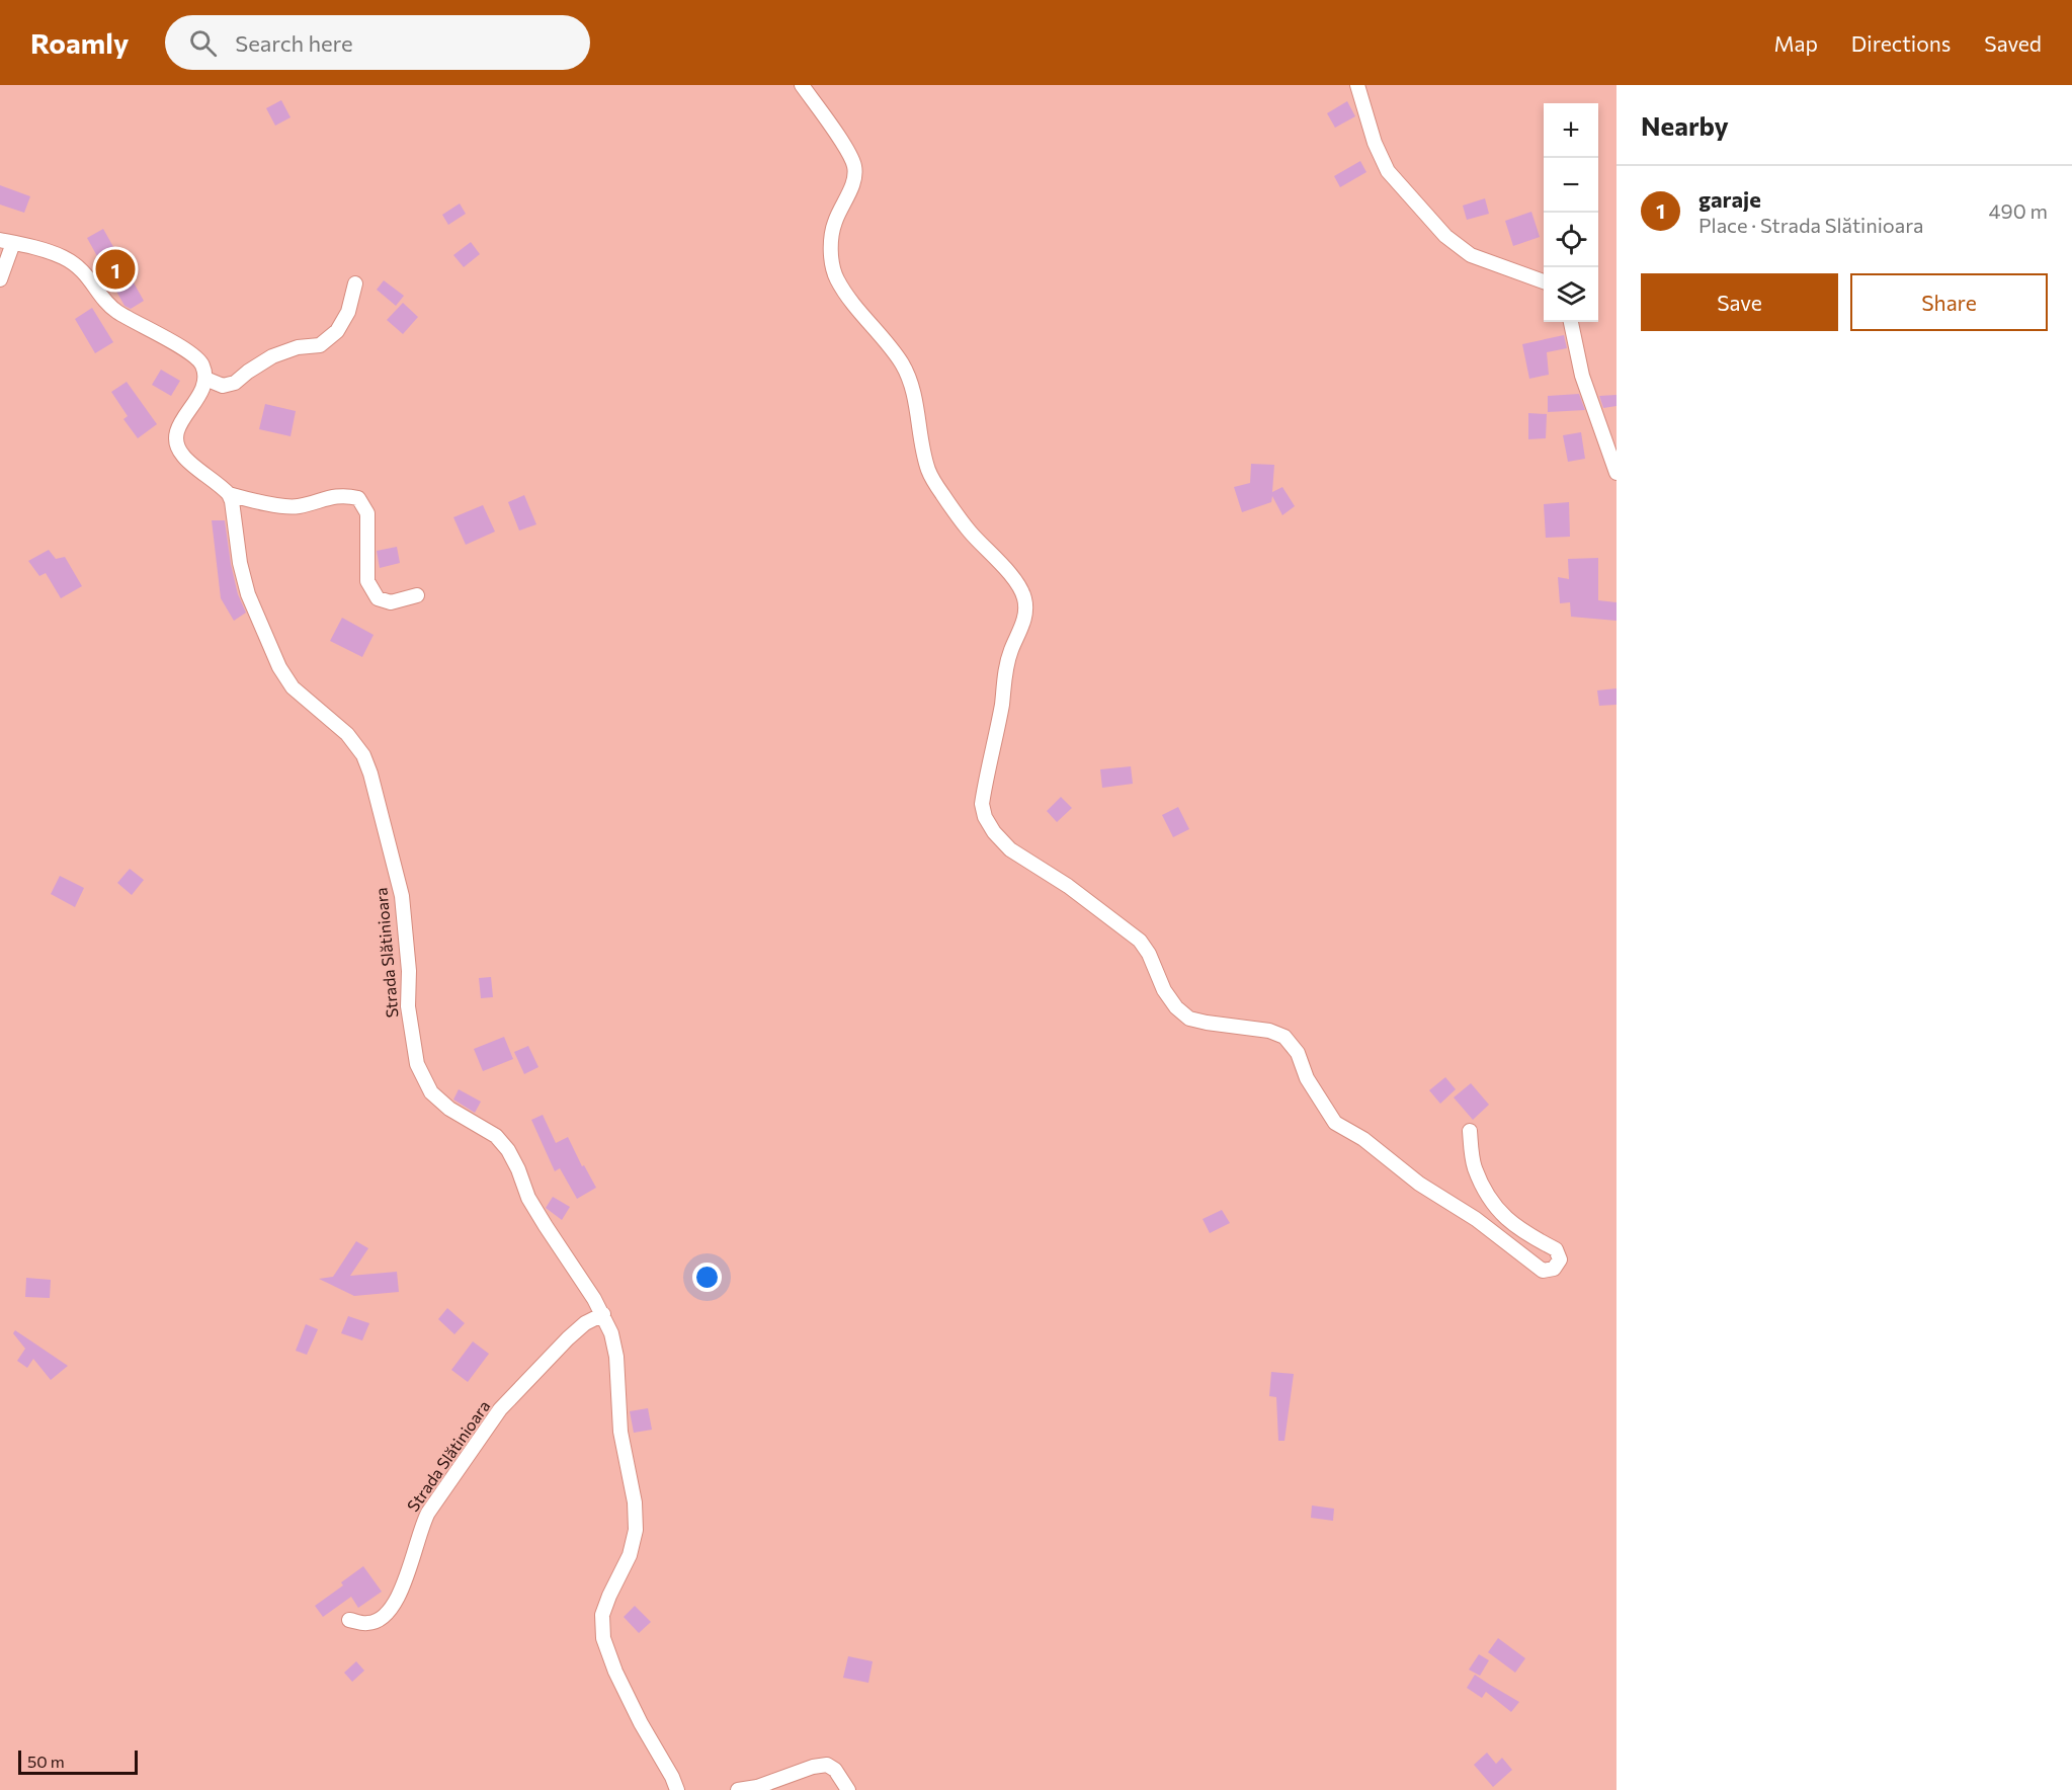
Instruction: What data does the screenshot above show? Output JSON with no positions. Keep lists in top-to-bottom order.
{
  "streets": {
    "street": ["Strada Slătinioara"]
  },
  "scale_bar": "50 m",
  "page": {
    "header": "Roamly",
    "search": "Search here",
    "nav": ["Map", "Directions", "Saved"],
    "heading": "Nearby",
    "map_buttons": ["+", "−"],
    "list": [
      {
        "mark": "1",
        "name": "garaje",
        "note": "Place · Strada Slătinioara",
        "value": "490 m"
      }
    ],
    "pins": "1",
    "buttons": ["Save", "Share"],
    "scale": "50 m"
  }
}
